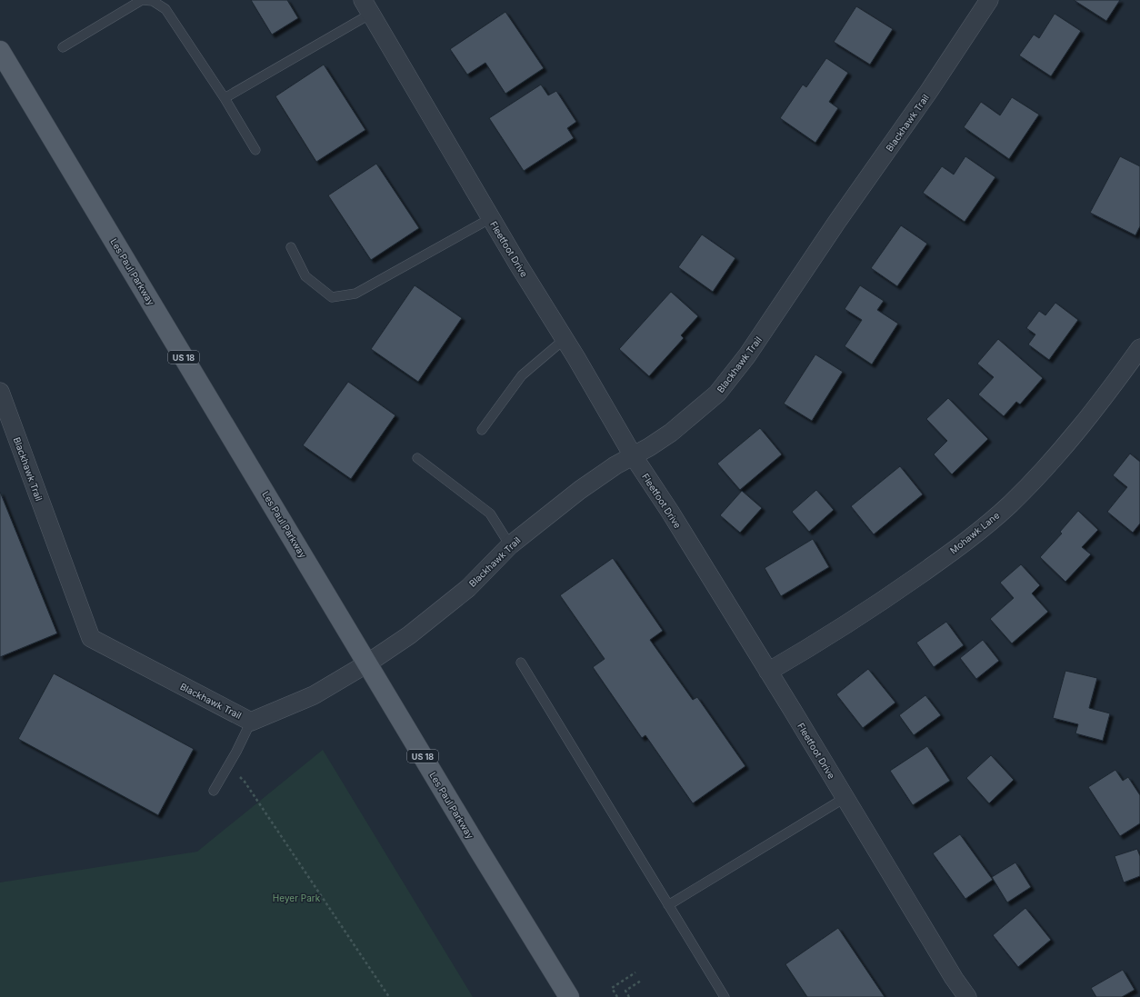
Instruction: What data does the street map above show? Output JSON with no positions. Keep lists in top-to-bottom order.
{
  "streets": {
    "main road": ["Les Paul Parkway", "US 18"],
    "street": ["Blackhawk Trail", "Fleetfoot Drive", "Mohawk Lane"]
  },
  "crossings": [
    ["Blackhawk Trail", "Fleetfoot Drive"],
    ["Blackhawk Trail", "Les Paul Parkway"],
    ["Fleetfoot Drive", "Mohawk Lane"]
  ],
  "parks": ["Heyer Park"]
}
